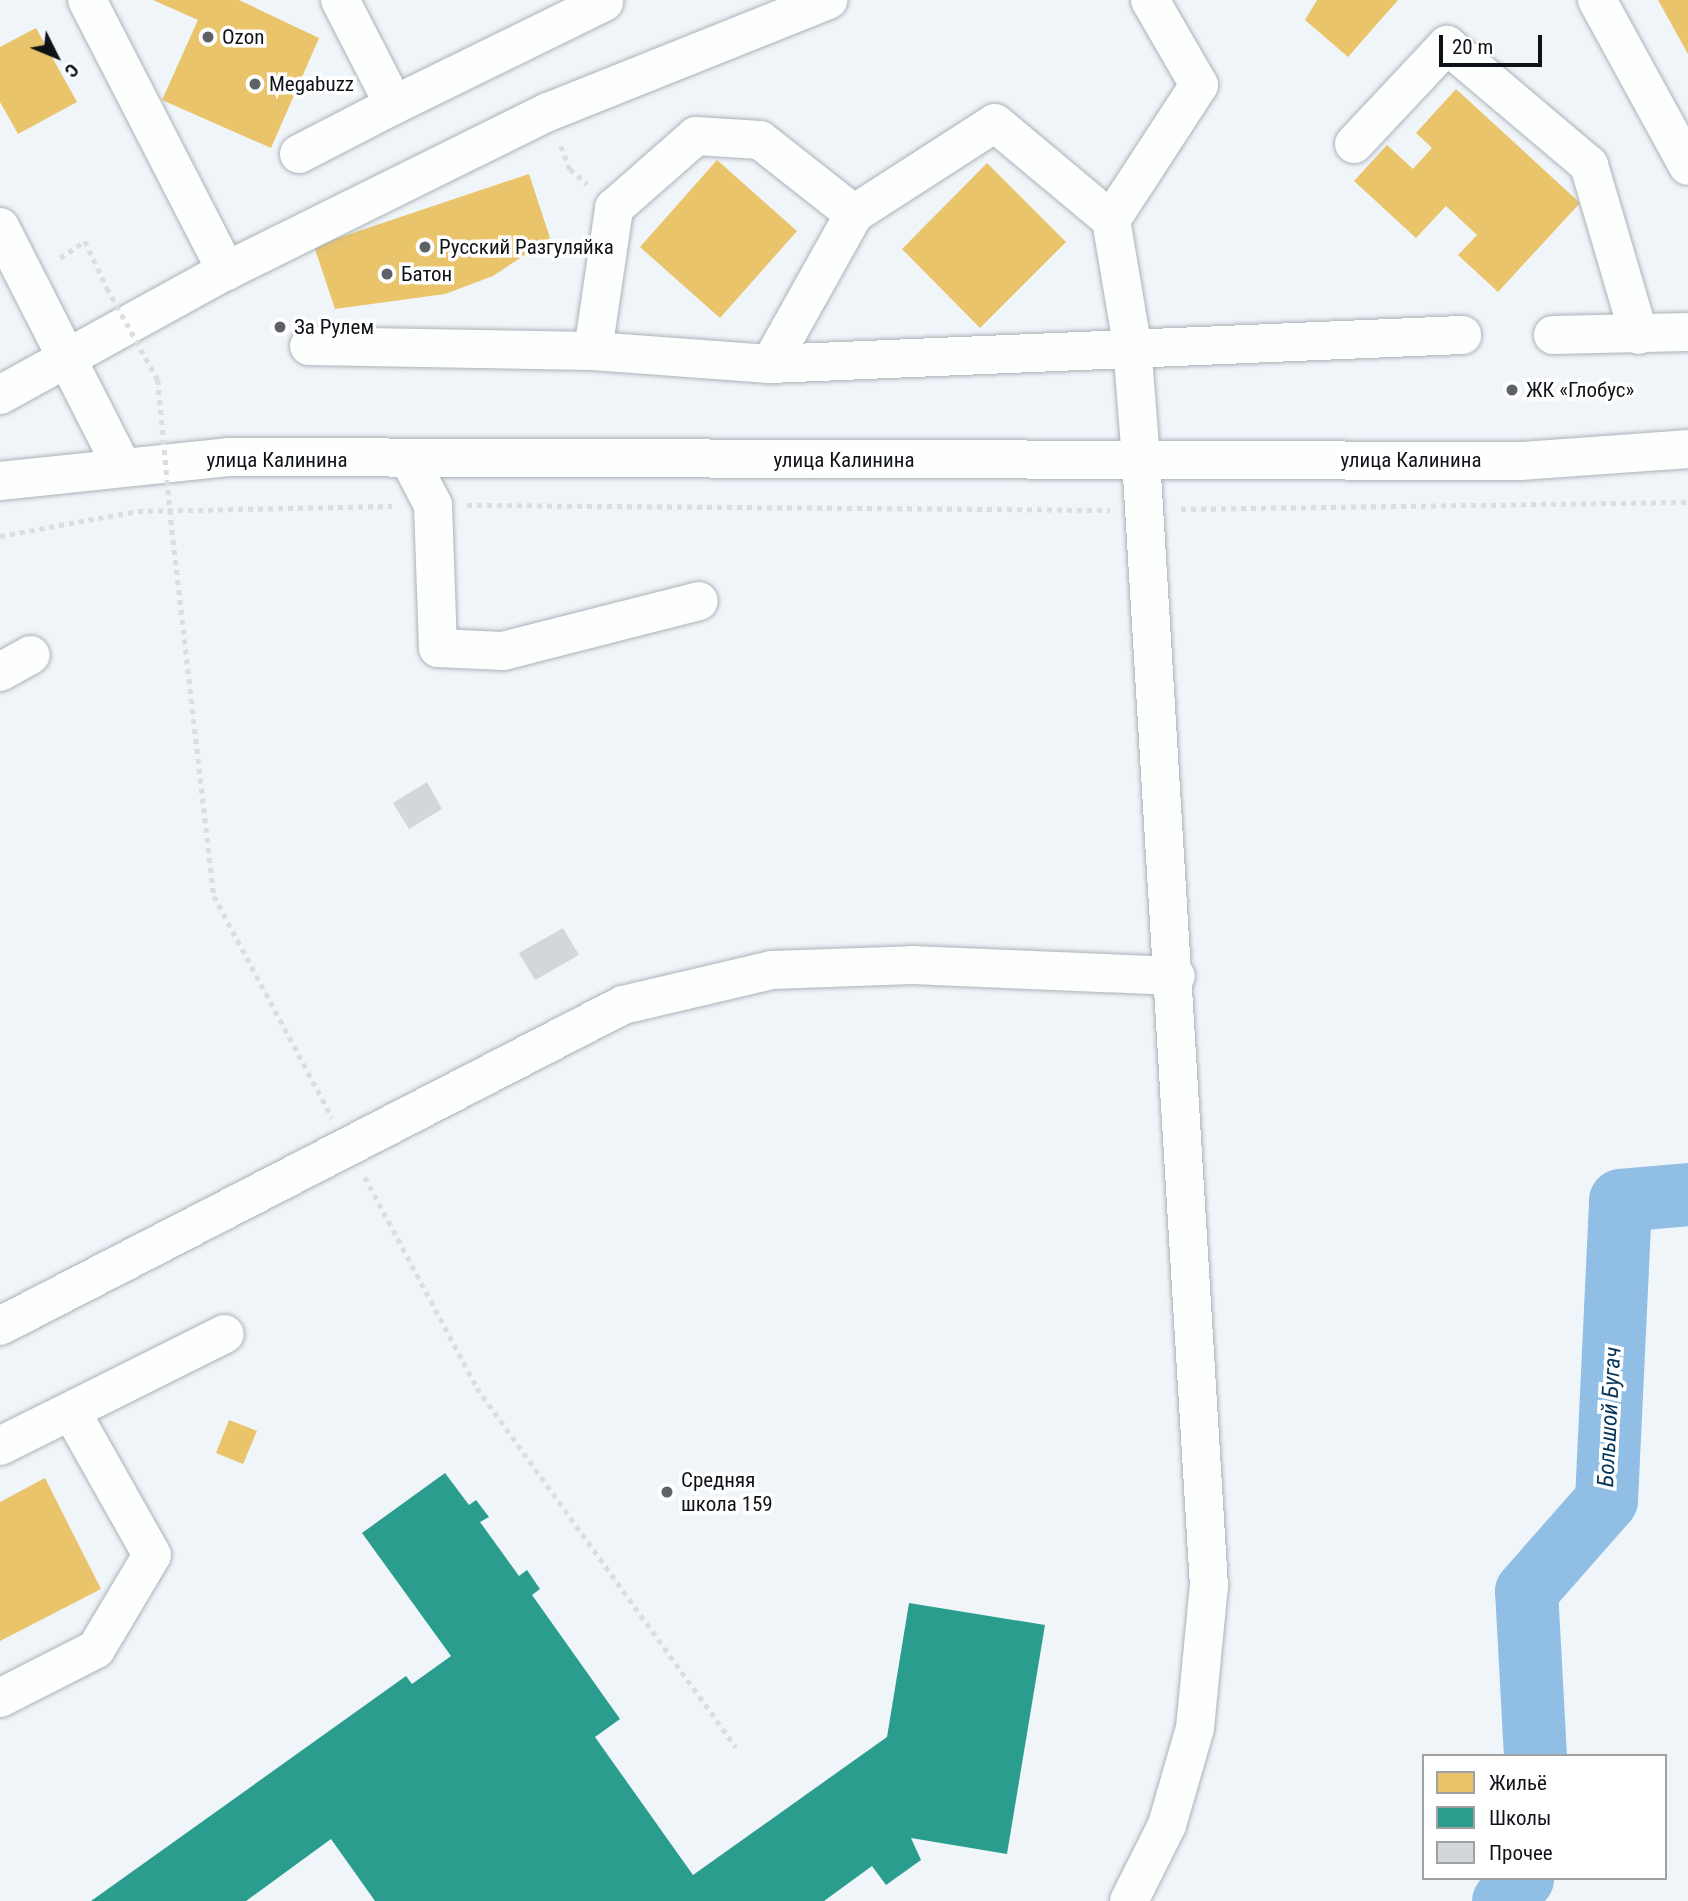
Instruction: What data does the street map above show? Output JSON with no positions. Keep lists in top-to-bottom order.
{
  "streets": {
    "main road": ["улица Калинина"]
  },
  "water": ["Большой Бугач"],
  "places": [
    "Ozon",
    "Megabuzz",
    "Русский Разгуляйка",
    "Батон",
    "За Рулем",
    "ЖК «Глобус»",
    "Средняя школа 159"
  ],
  "legend": ["Жильё", "Школы", "Прочее"],
  "scale_bar": "20 m",
  "north": "bottom right"
}
